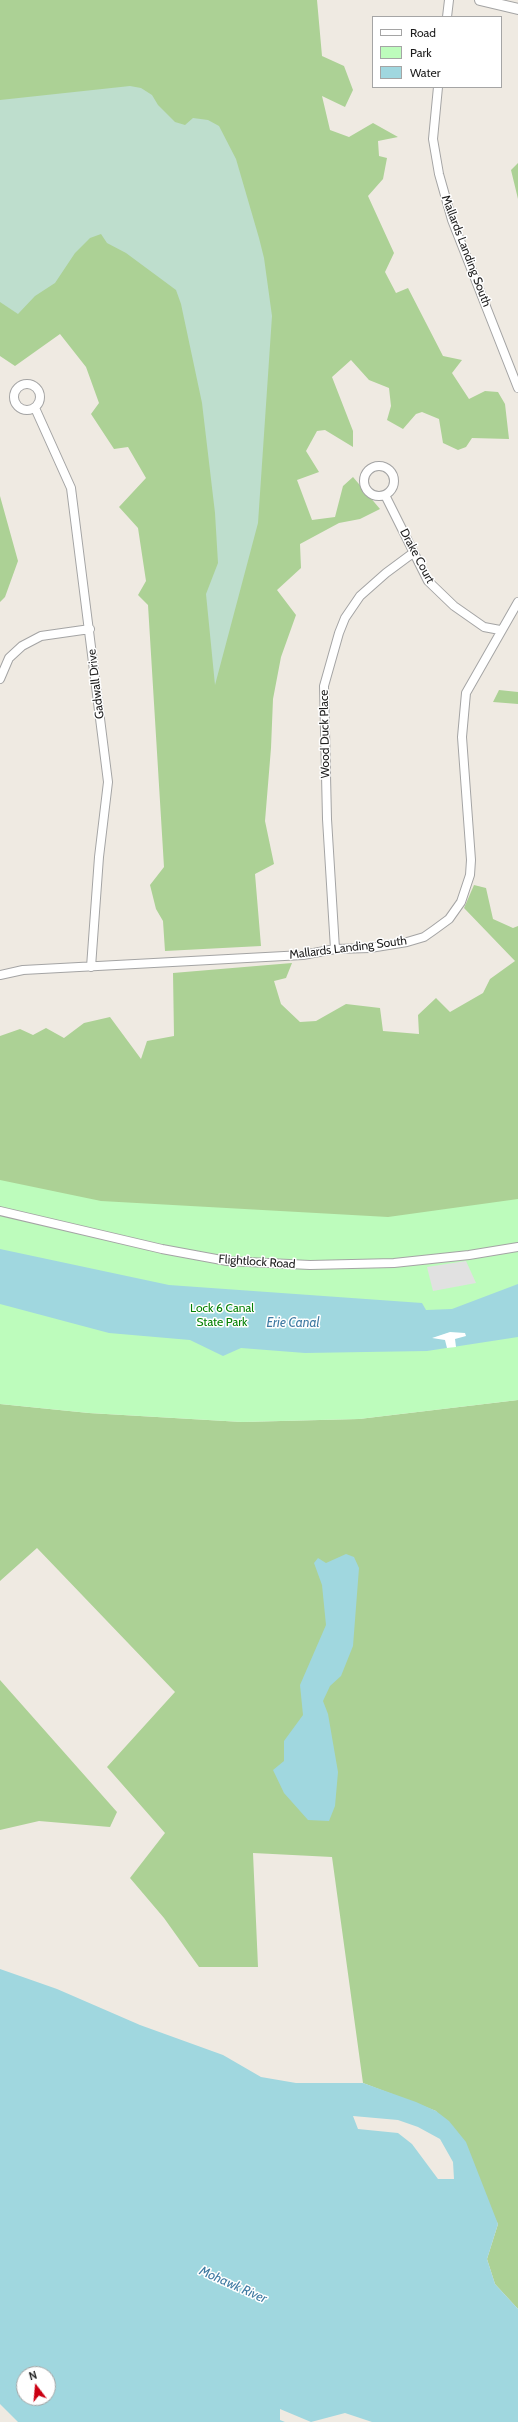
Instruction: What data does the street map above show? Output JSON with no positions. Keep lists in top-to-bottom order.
{
  "streets": {
    "street": [
      "Mallards Landing South",
      "Drake Court",
      "Gadwall Drive",
      "Wood Duck Place",
      "Flightlock Road"
    ]
  },
  "crossings": [
    ["Mallards Landing South", "Drake Court"],
    ["Mallards Landing South", "Gadwall Drive"],
    ["Mallards Landing South", "Wood Duck Place"],
    ["Drake Court", "Wood Duck Place"]
  ],
  "water": ["Erie Canal", "Mohawk River"],
  "parks": ["Lock 6 Canal State Park"],
  "legend": ["Road", "Park", "Water"],
  "north": "top"
}
